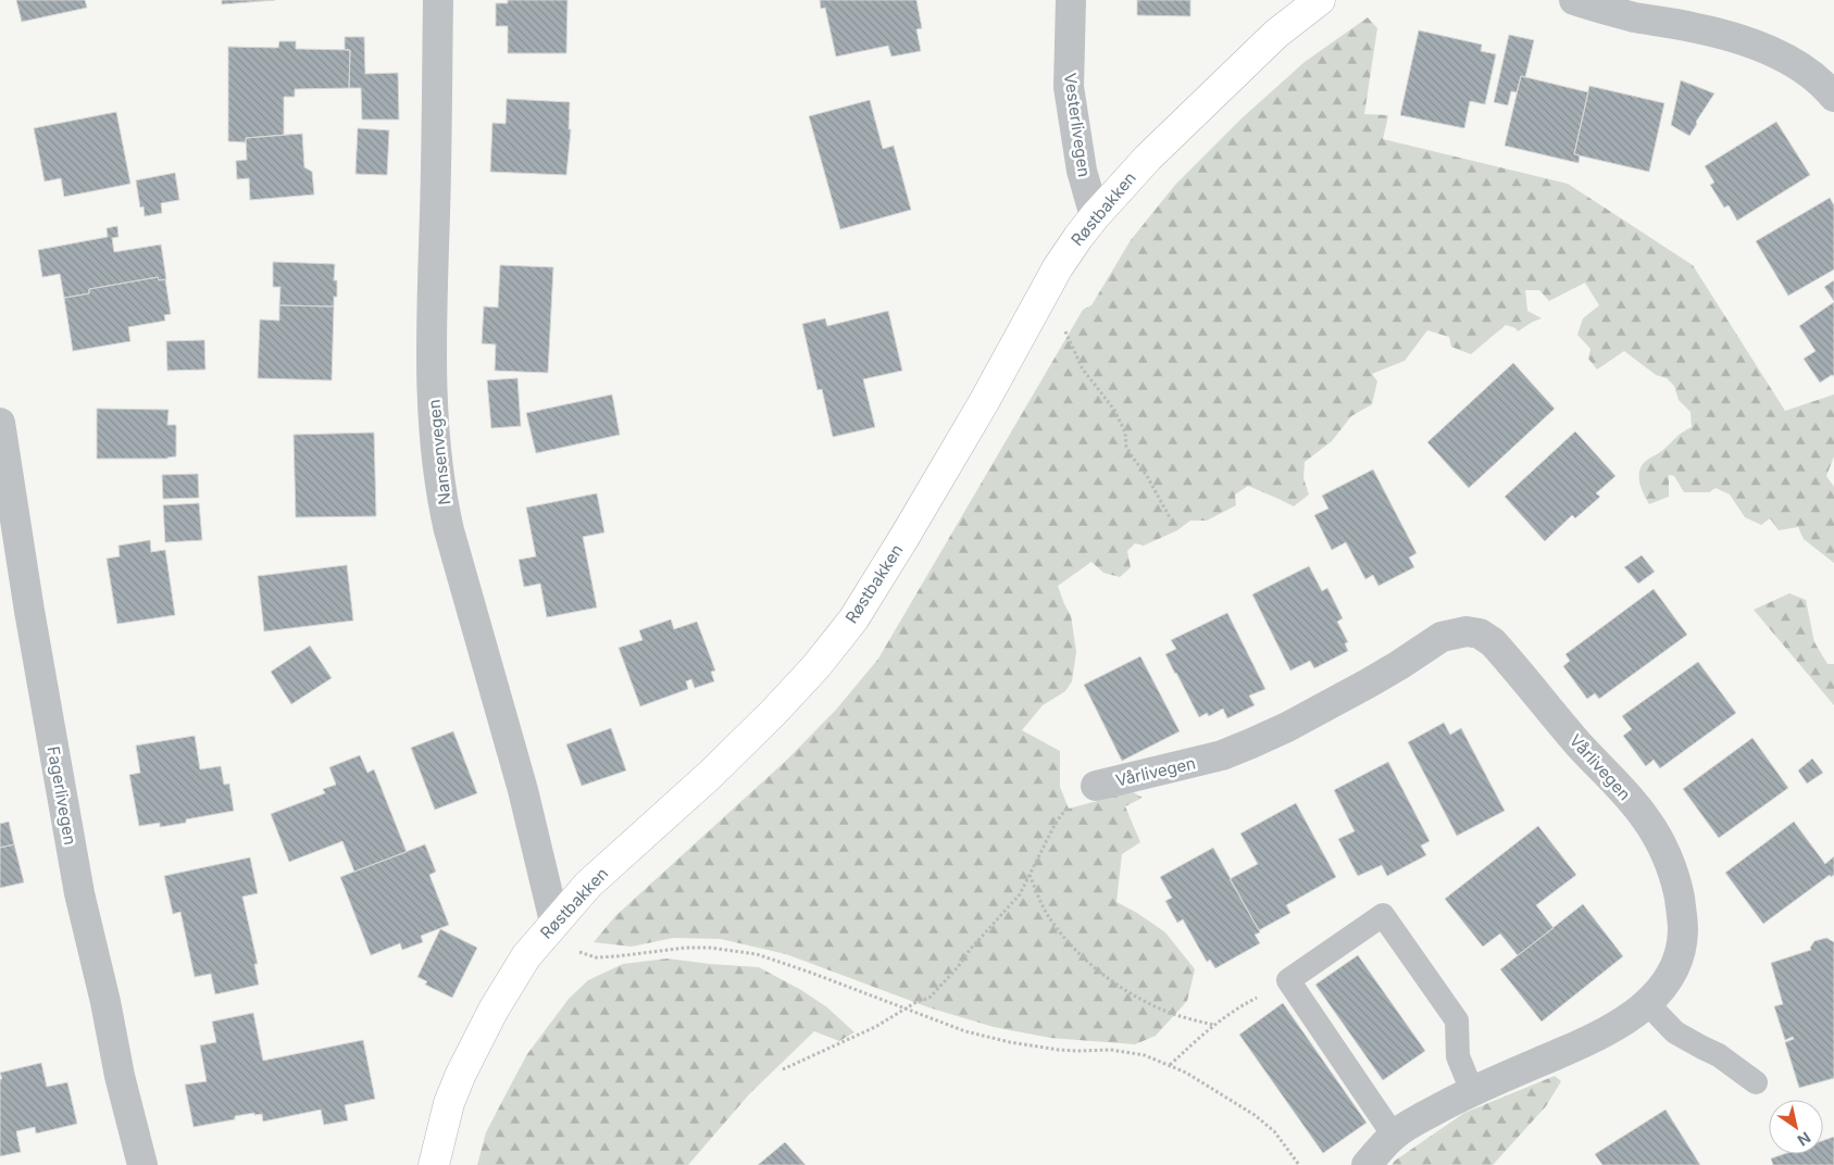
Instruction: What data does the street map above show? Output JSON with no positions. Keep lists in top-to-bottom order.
{
  "streets": {
    "street": [
      "Vesterlivegen",
      "Røstbakken",
      "Nansenvegen",
      "Vårlivegen",
      "Fagerlivegen"
    ]
  },
  "crossings": [
    ["Vesterlivegen", "Røstbakken"],
    ["Røstbakken", "Nansenvegen"]
  ],
  "north": "bottom right"
}
